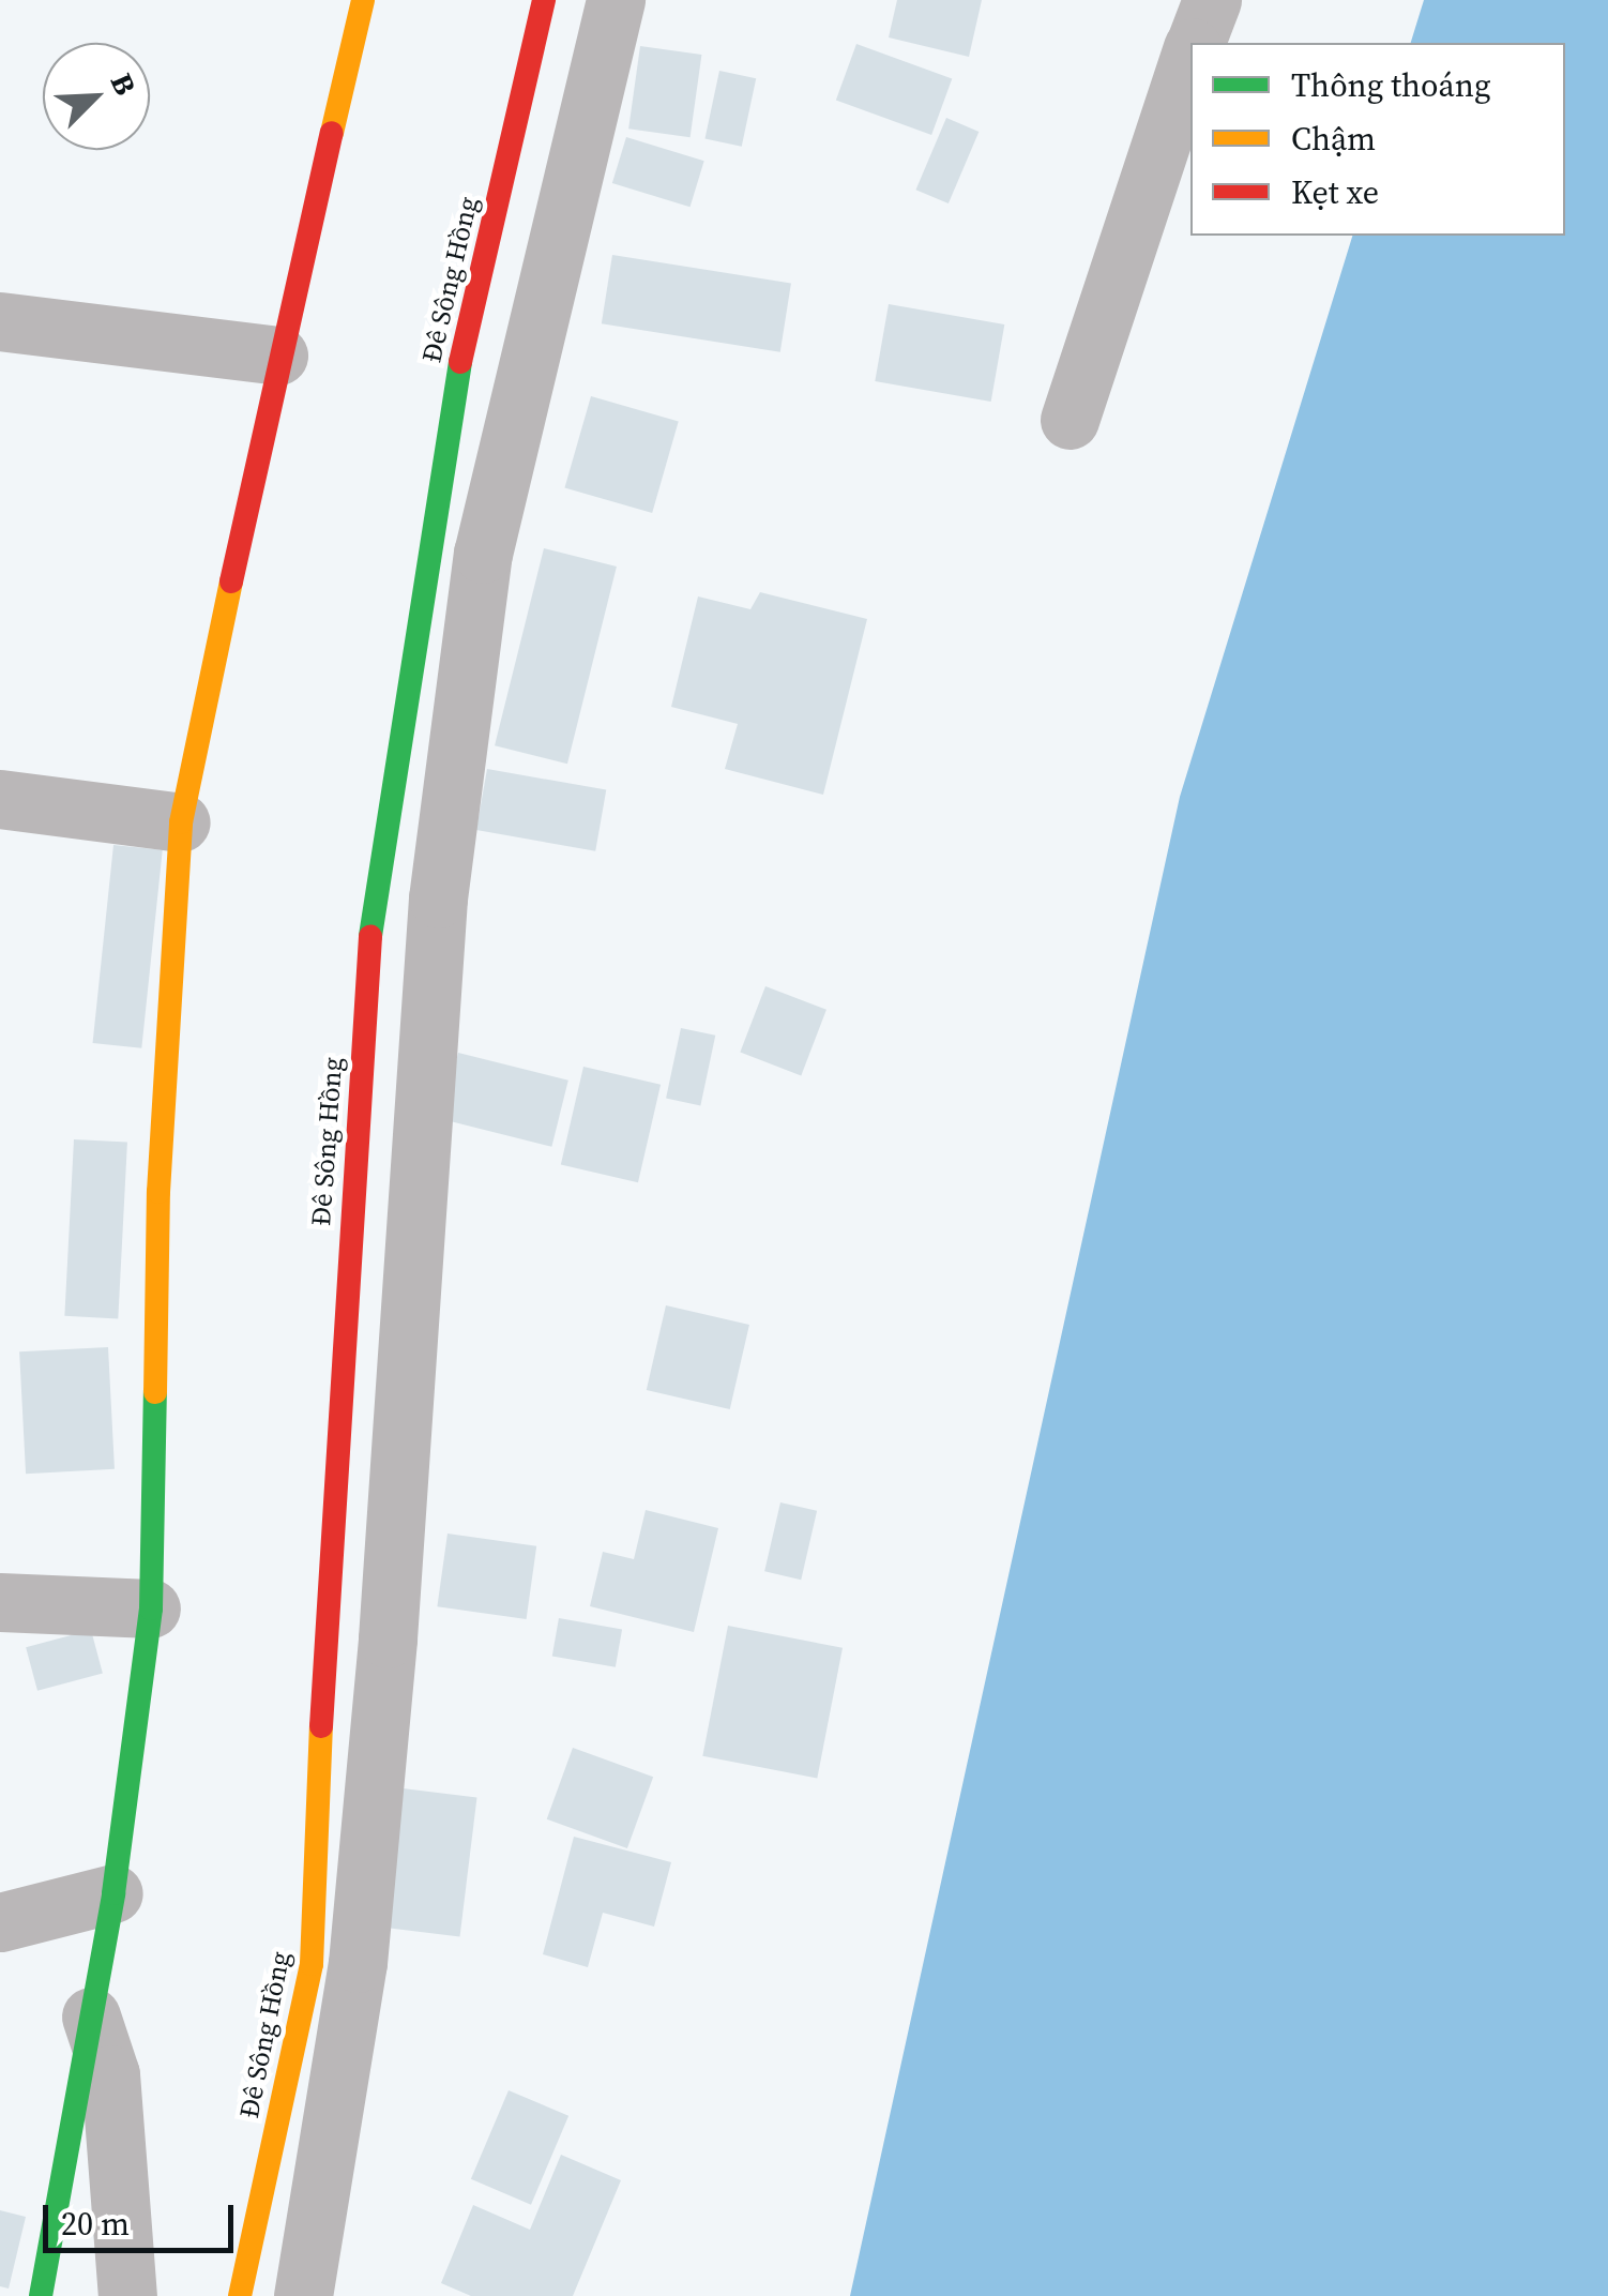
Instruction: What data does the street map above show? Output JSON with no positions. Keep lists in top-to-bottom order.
{
  "streets": {
    "street": ["Đê Sông Hồng"]
  },
  "legend": ["Thông thoáng", "Chậm", "Kẹt xe"],
  "scale_bar": "20 m",
  "north": "top right"
}
